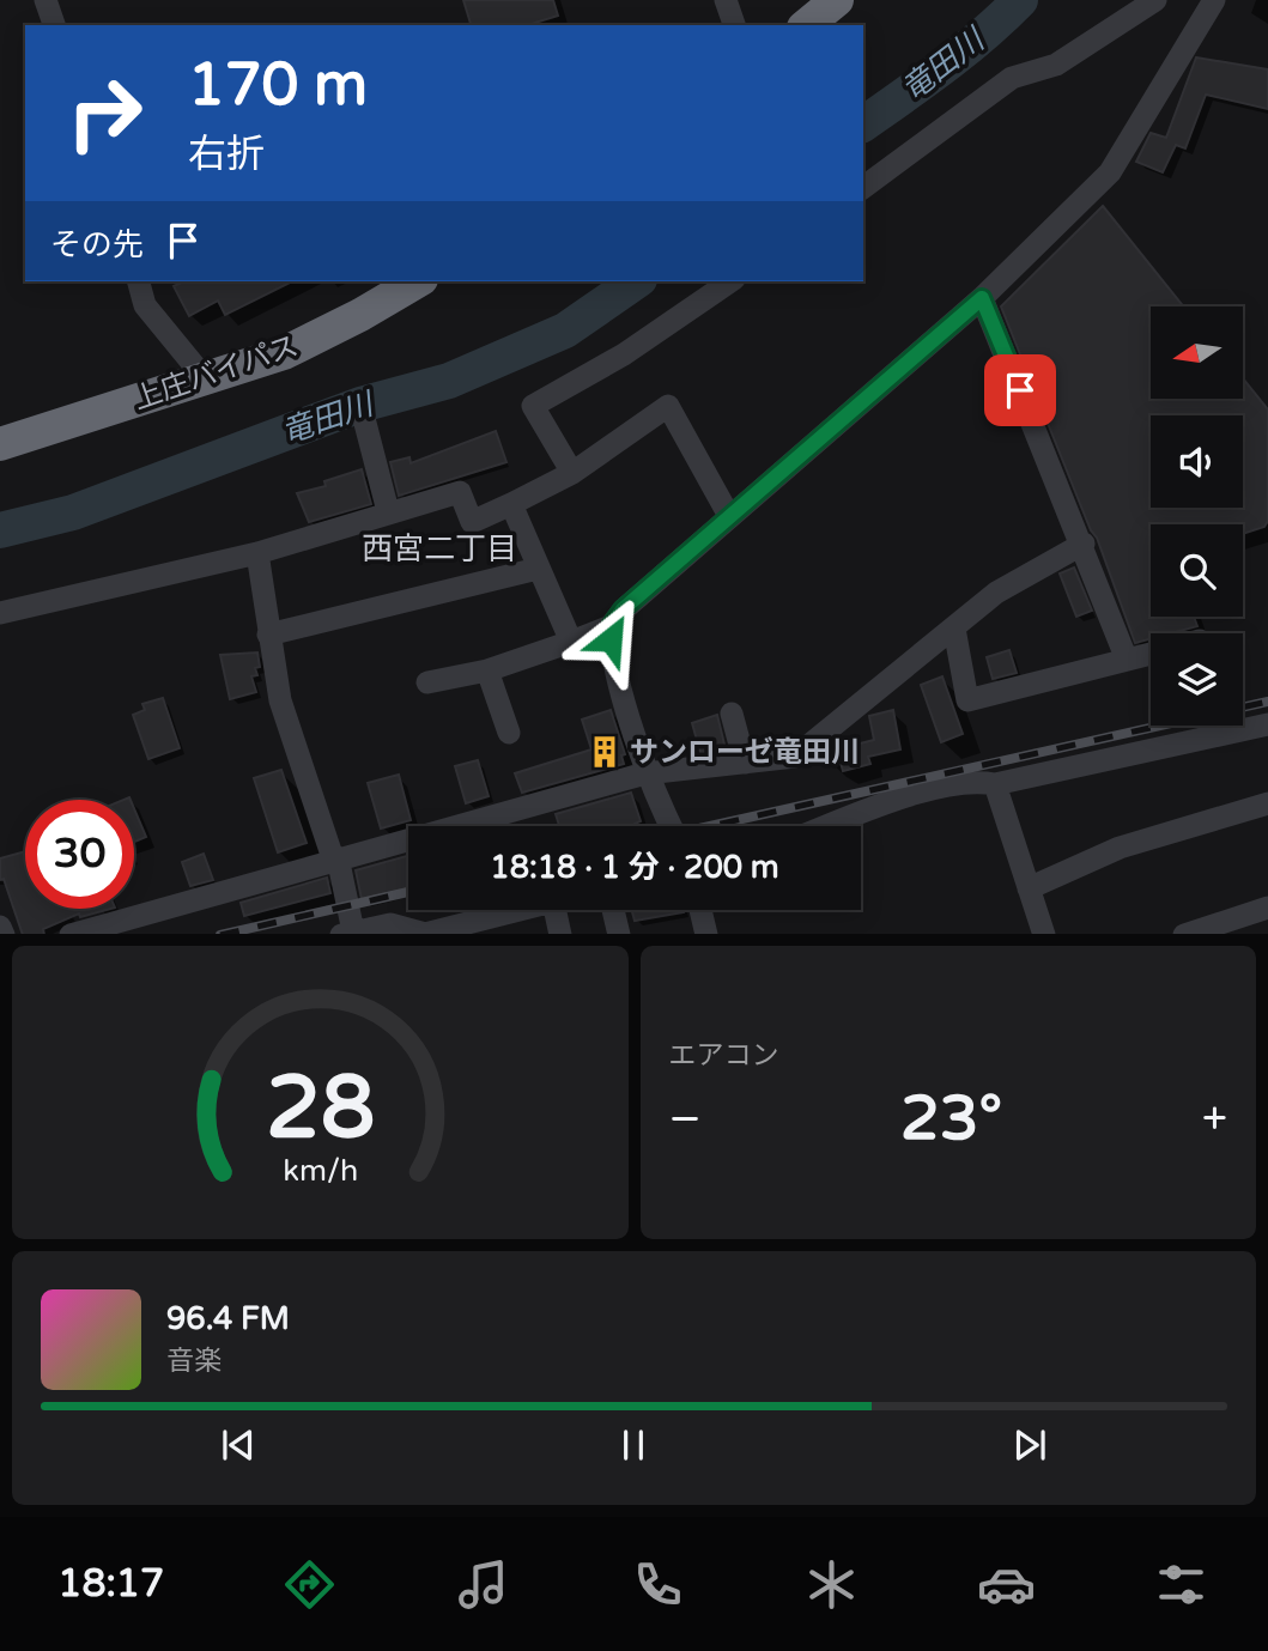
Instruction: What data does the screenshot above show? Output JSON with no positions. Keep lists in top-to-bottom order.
{
  "streets": {
    "highway": ["上庄バイパス"]
  },
  "districts": ["西宮二丁目"],
  "water": ["竜田川"],
  "places": {
    "building": ["サンローゼ竜田川"]
  },
  "north": "left",
  "page": {
    "turn": ["170 m", "右折"],
    "then": "その先",
    "limit": "30",
    "trip": "18:18 · 1 分 · 200 m",
    "tile": "エアコン",
    "heat": ["−", "23°", "+"],
    "song": ["96.4 FM", "音楽"],
    "tabs": "18:17",
    "gauge": ["28", "km/h"]
  }
}
